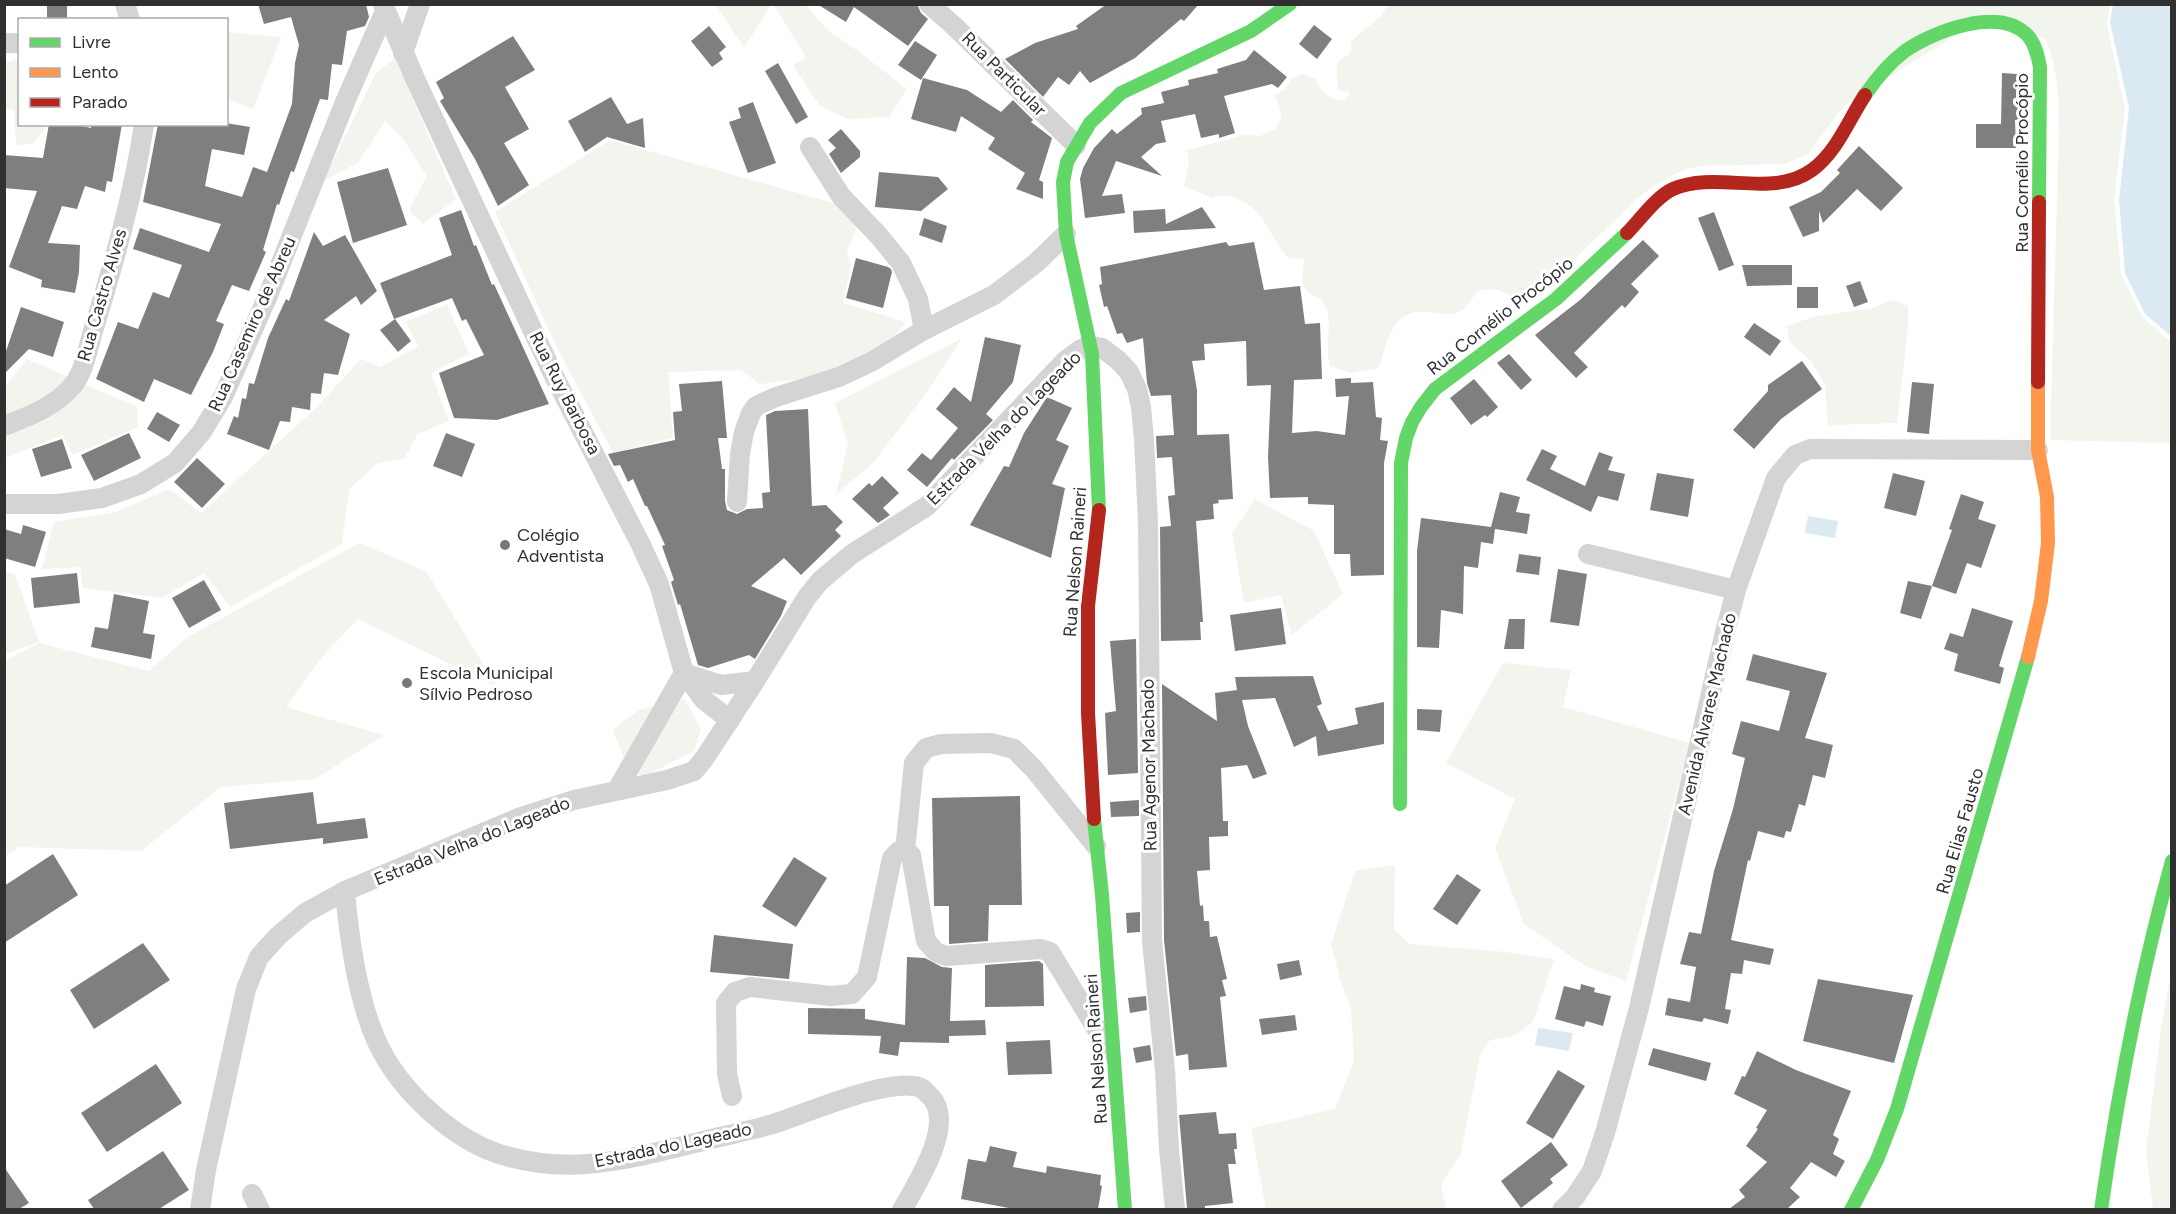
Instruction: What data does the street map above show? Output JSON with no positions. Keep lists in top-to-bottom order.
{
  "streets": {
    "main road": ["Rua Cornélio Procópio", "Rua Nelson Raineri", "Rua Elias Fausto"],
    "street": [
      "Rua Particular",
      "Rua Castro Alves",
      "Rua Casemiro de Abreu",
      "Rua Ruy Barbosa",
      "Estrada Velha do Lageado",
      "Avenida Alvares Machado",
      "Rua Agenor Machado",
      "Estrada do Lageado"
    ]
  },
  "crossings": [
    ["Rua Particular", "Rua Nelson Raineri"],
    ["Rua Cornélio Procópio", "Avenida Alvares Machado"],
    ["Rua Cornélio Procópio", "Rua Elias Fausto"],
    ["Rua Casemiro de Abreu", "Rua Ruy Barbosa"],
    ["Estrada Velha do Lageado", "Rua Nelson Raineri"],
    ["Estrada Velha do Lageado", "Rua Agenor Machado"],
    ["Estrada Velha do Lageado", "Estrada do Lageado"],
    ["Rua Nelson Raineri", "Rua Agenor Machado"],
    ["Avenida Alvares Machado", "Rua Elias Fausto"]
  ],
  "places": ["Colégio Adventista", "Escola Municipal Sílvio Pedroso"],
  "legend": ["Livre", "Lento", "Parado"]
}
